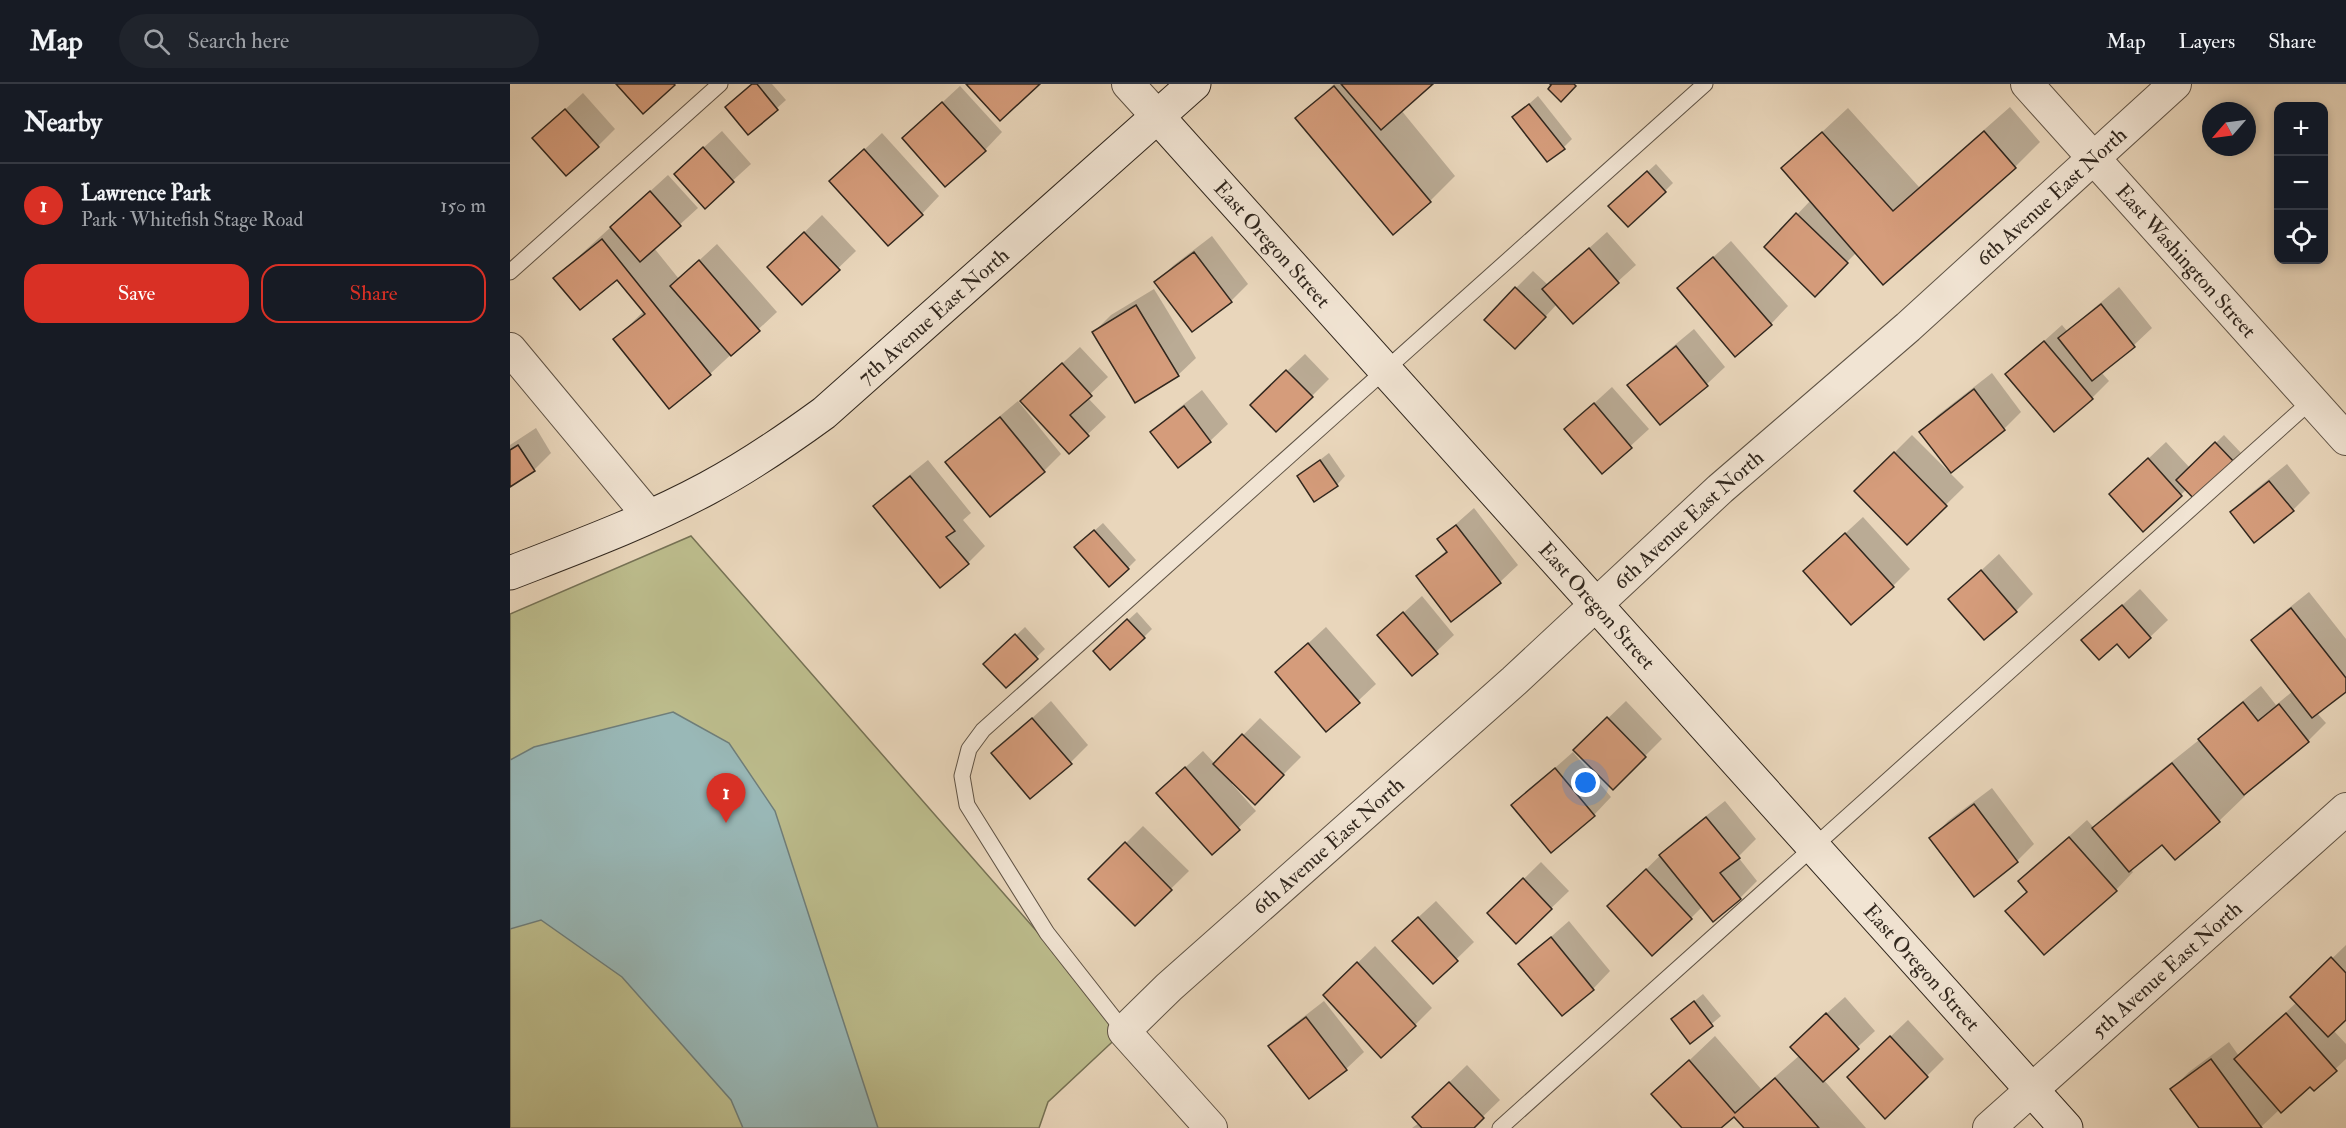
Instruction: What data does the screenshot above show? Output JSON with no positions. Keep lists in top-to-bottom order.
{
  "streets": {
    "street": [
      "6th Avenue East North",
      "East Oregon Street",
      "East Washington Street",
      "7th Avenue East North",
      "5th Avenue East North"
    ]
  },
  "crossings": [
    ["6th Avenue East North", "East Oregon Street"],
    ["6th Avenue East North", "East Washington Street"],
    ["East Oregon Street", "7th Avenue East North"],
    ["East Oregon Street", "5th Avenue East North"]
  ],
  "north": "bottom left",
  "page": {
    "header": "Map",
    "search": "Search here",
    "nav": ["Map", "Layers", "Share"],
    "heading": "Nearby",
    "map_buttons": ["+", "−"],
    "list": [
      {
        "mark": "1",
        "name": "Lawrence Park",
        "note": "Park · Whitefish Stage Road",
        "value": "150 m"
      }
    ],
    "buttons": ["Save", "Share"],
    "pins": "1"
  }
}
